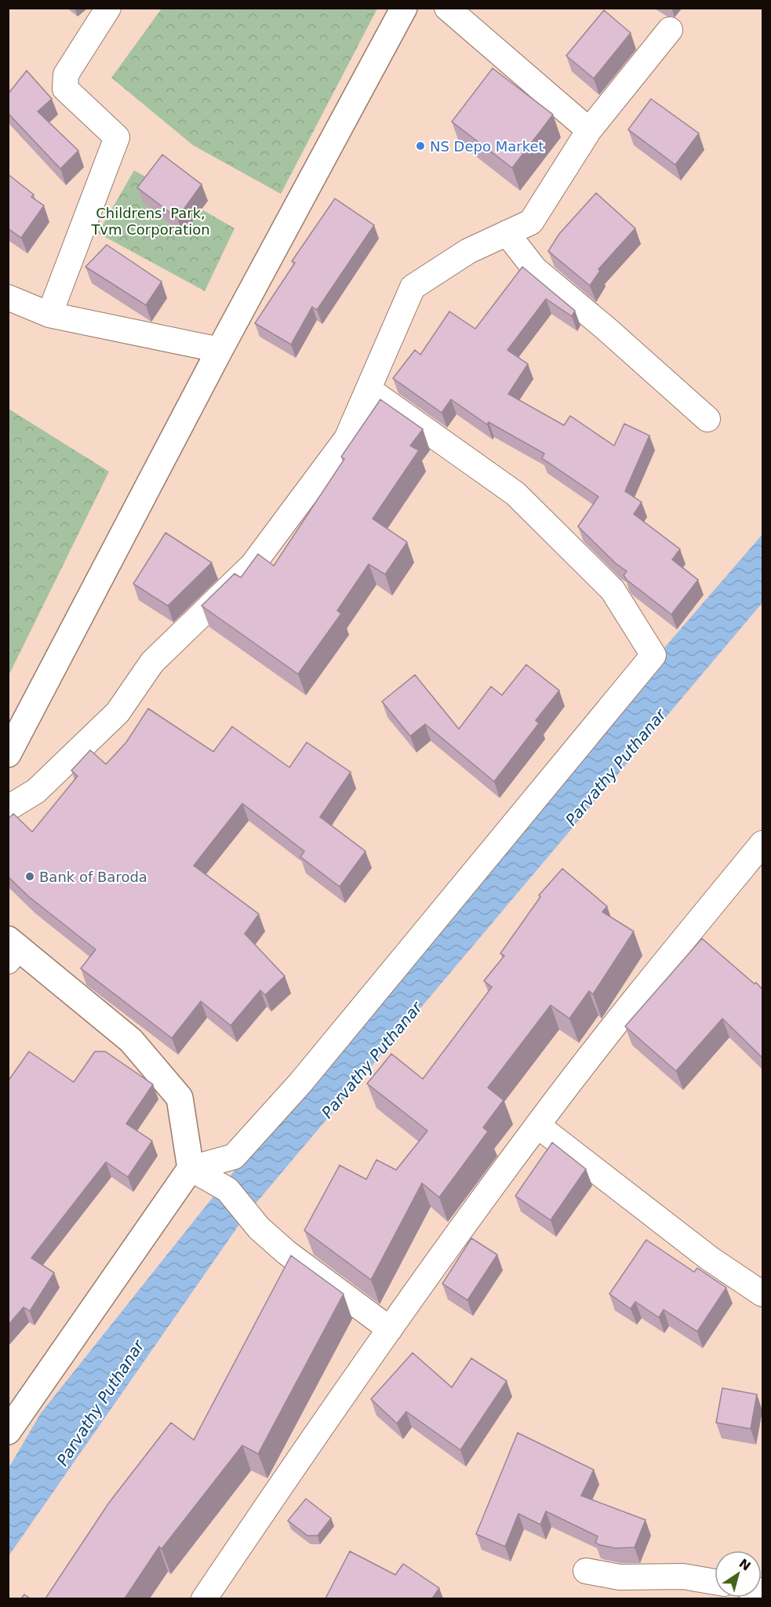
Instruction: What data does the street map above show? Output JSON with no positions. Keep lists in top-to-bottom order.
{
  "water": ["Parvathy Puthanar"],
  "parks": ["Childrens' Park, Tvm Corporation"],
  "places": ["NS Depo Market", "Bank of Baroda"],
  "north": "top right"
}
